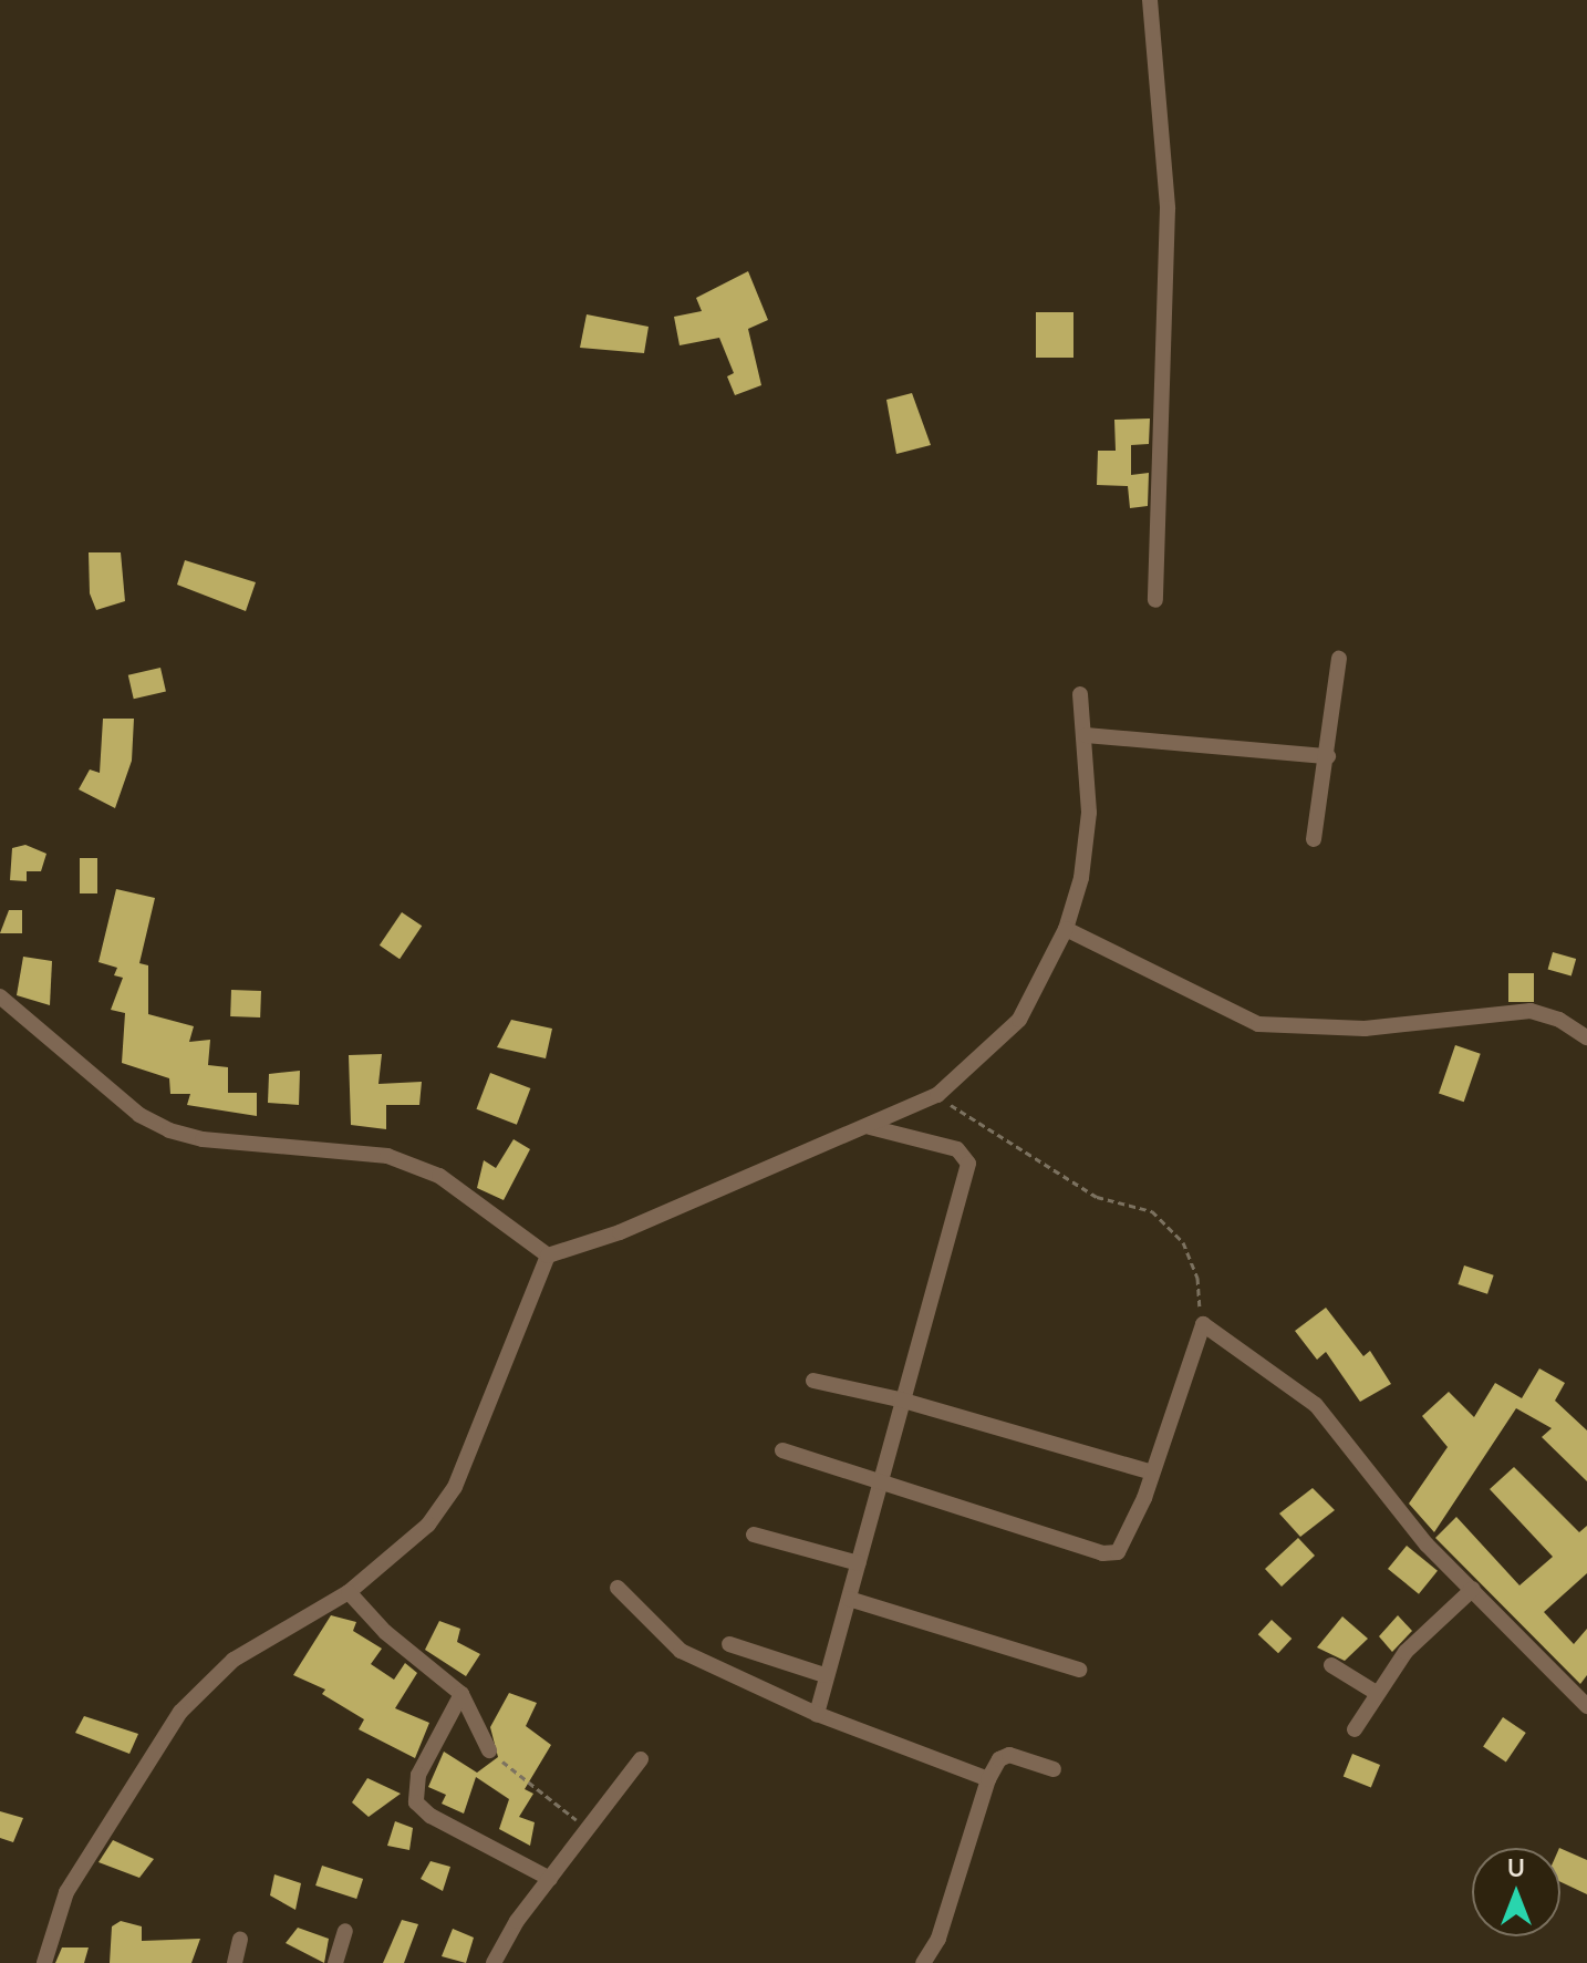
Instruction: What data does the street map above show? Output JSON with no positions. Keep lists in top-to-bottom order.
{
  "north": "top"
}
